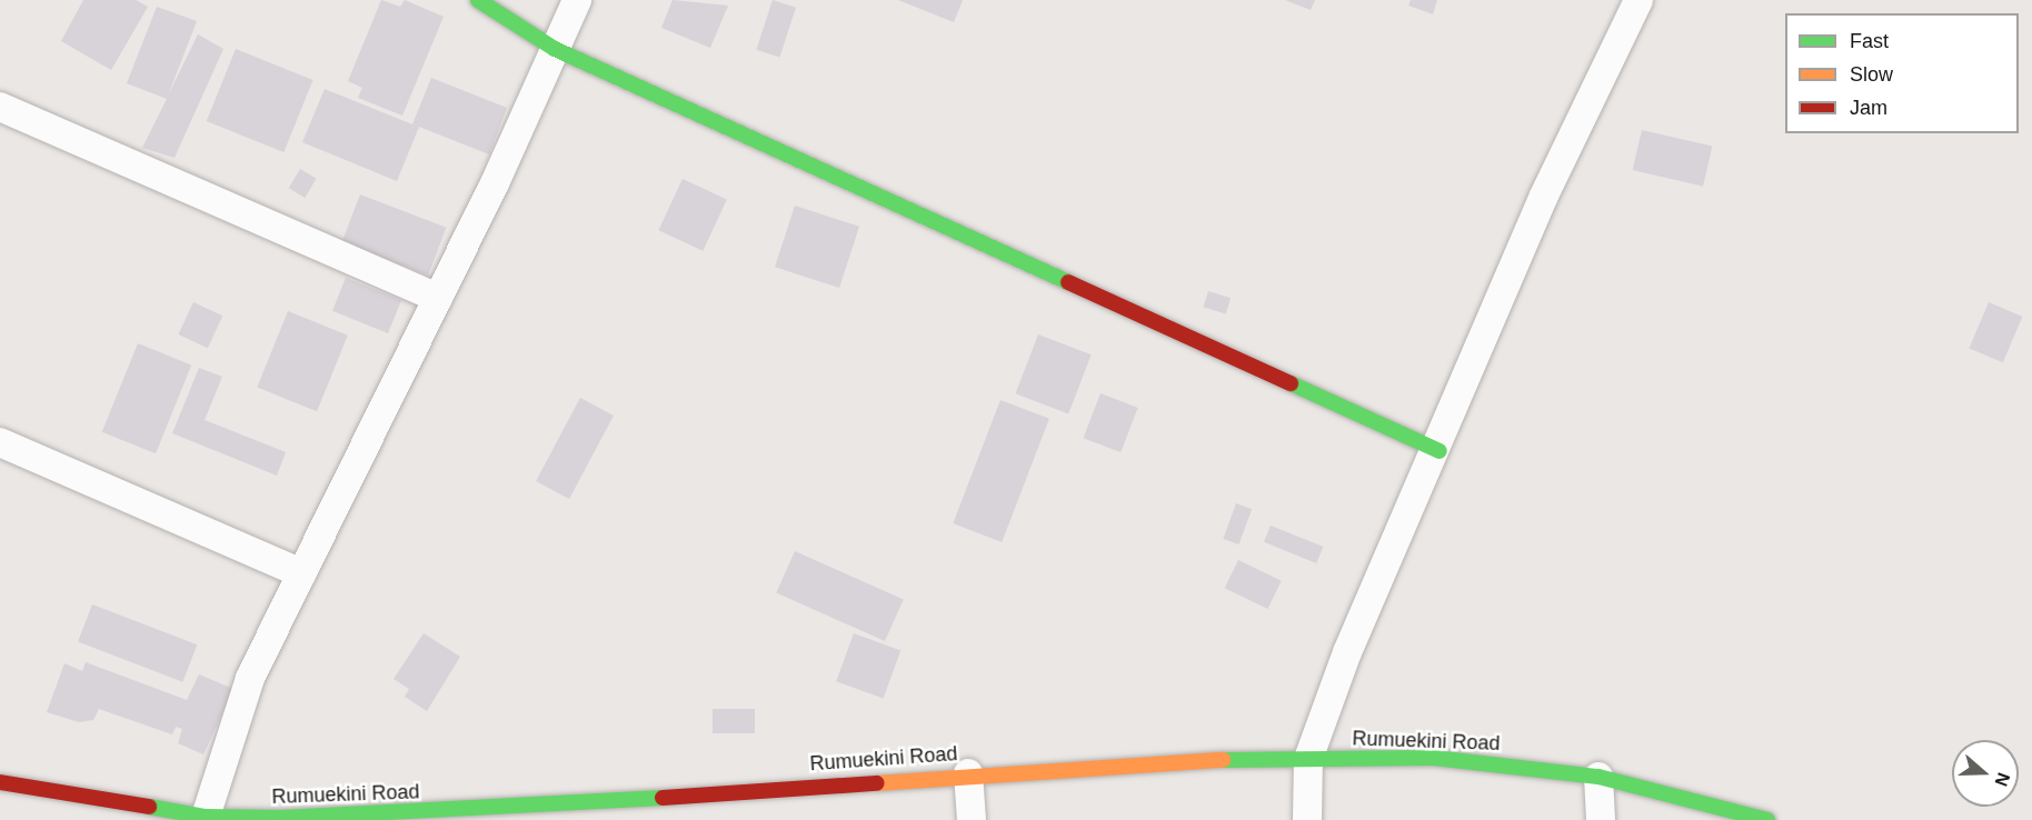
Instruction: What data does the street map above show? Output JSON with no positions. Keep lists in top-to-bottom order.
{
  "streets": {
    "street": ["Rumuekini Road"]
  },
  "legend": ["Fast", "Slow", "Jam"],
  "north": "right"
}
